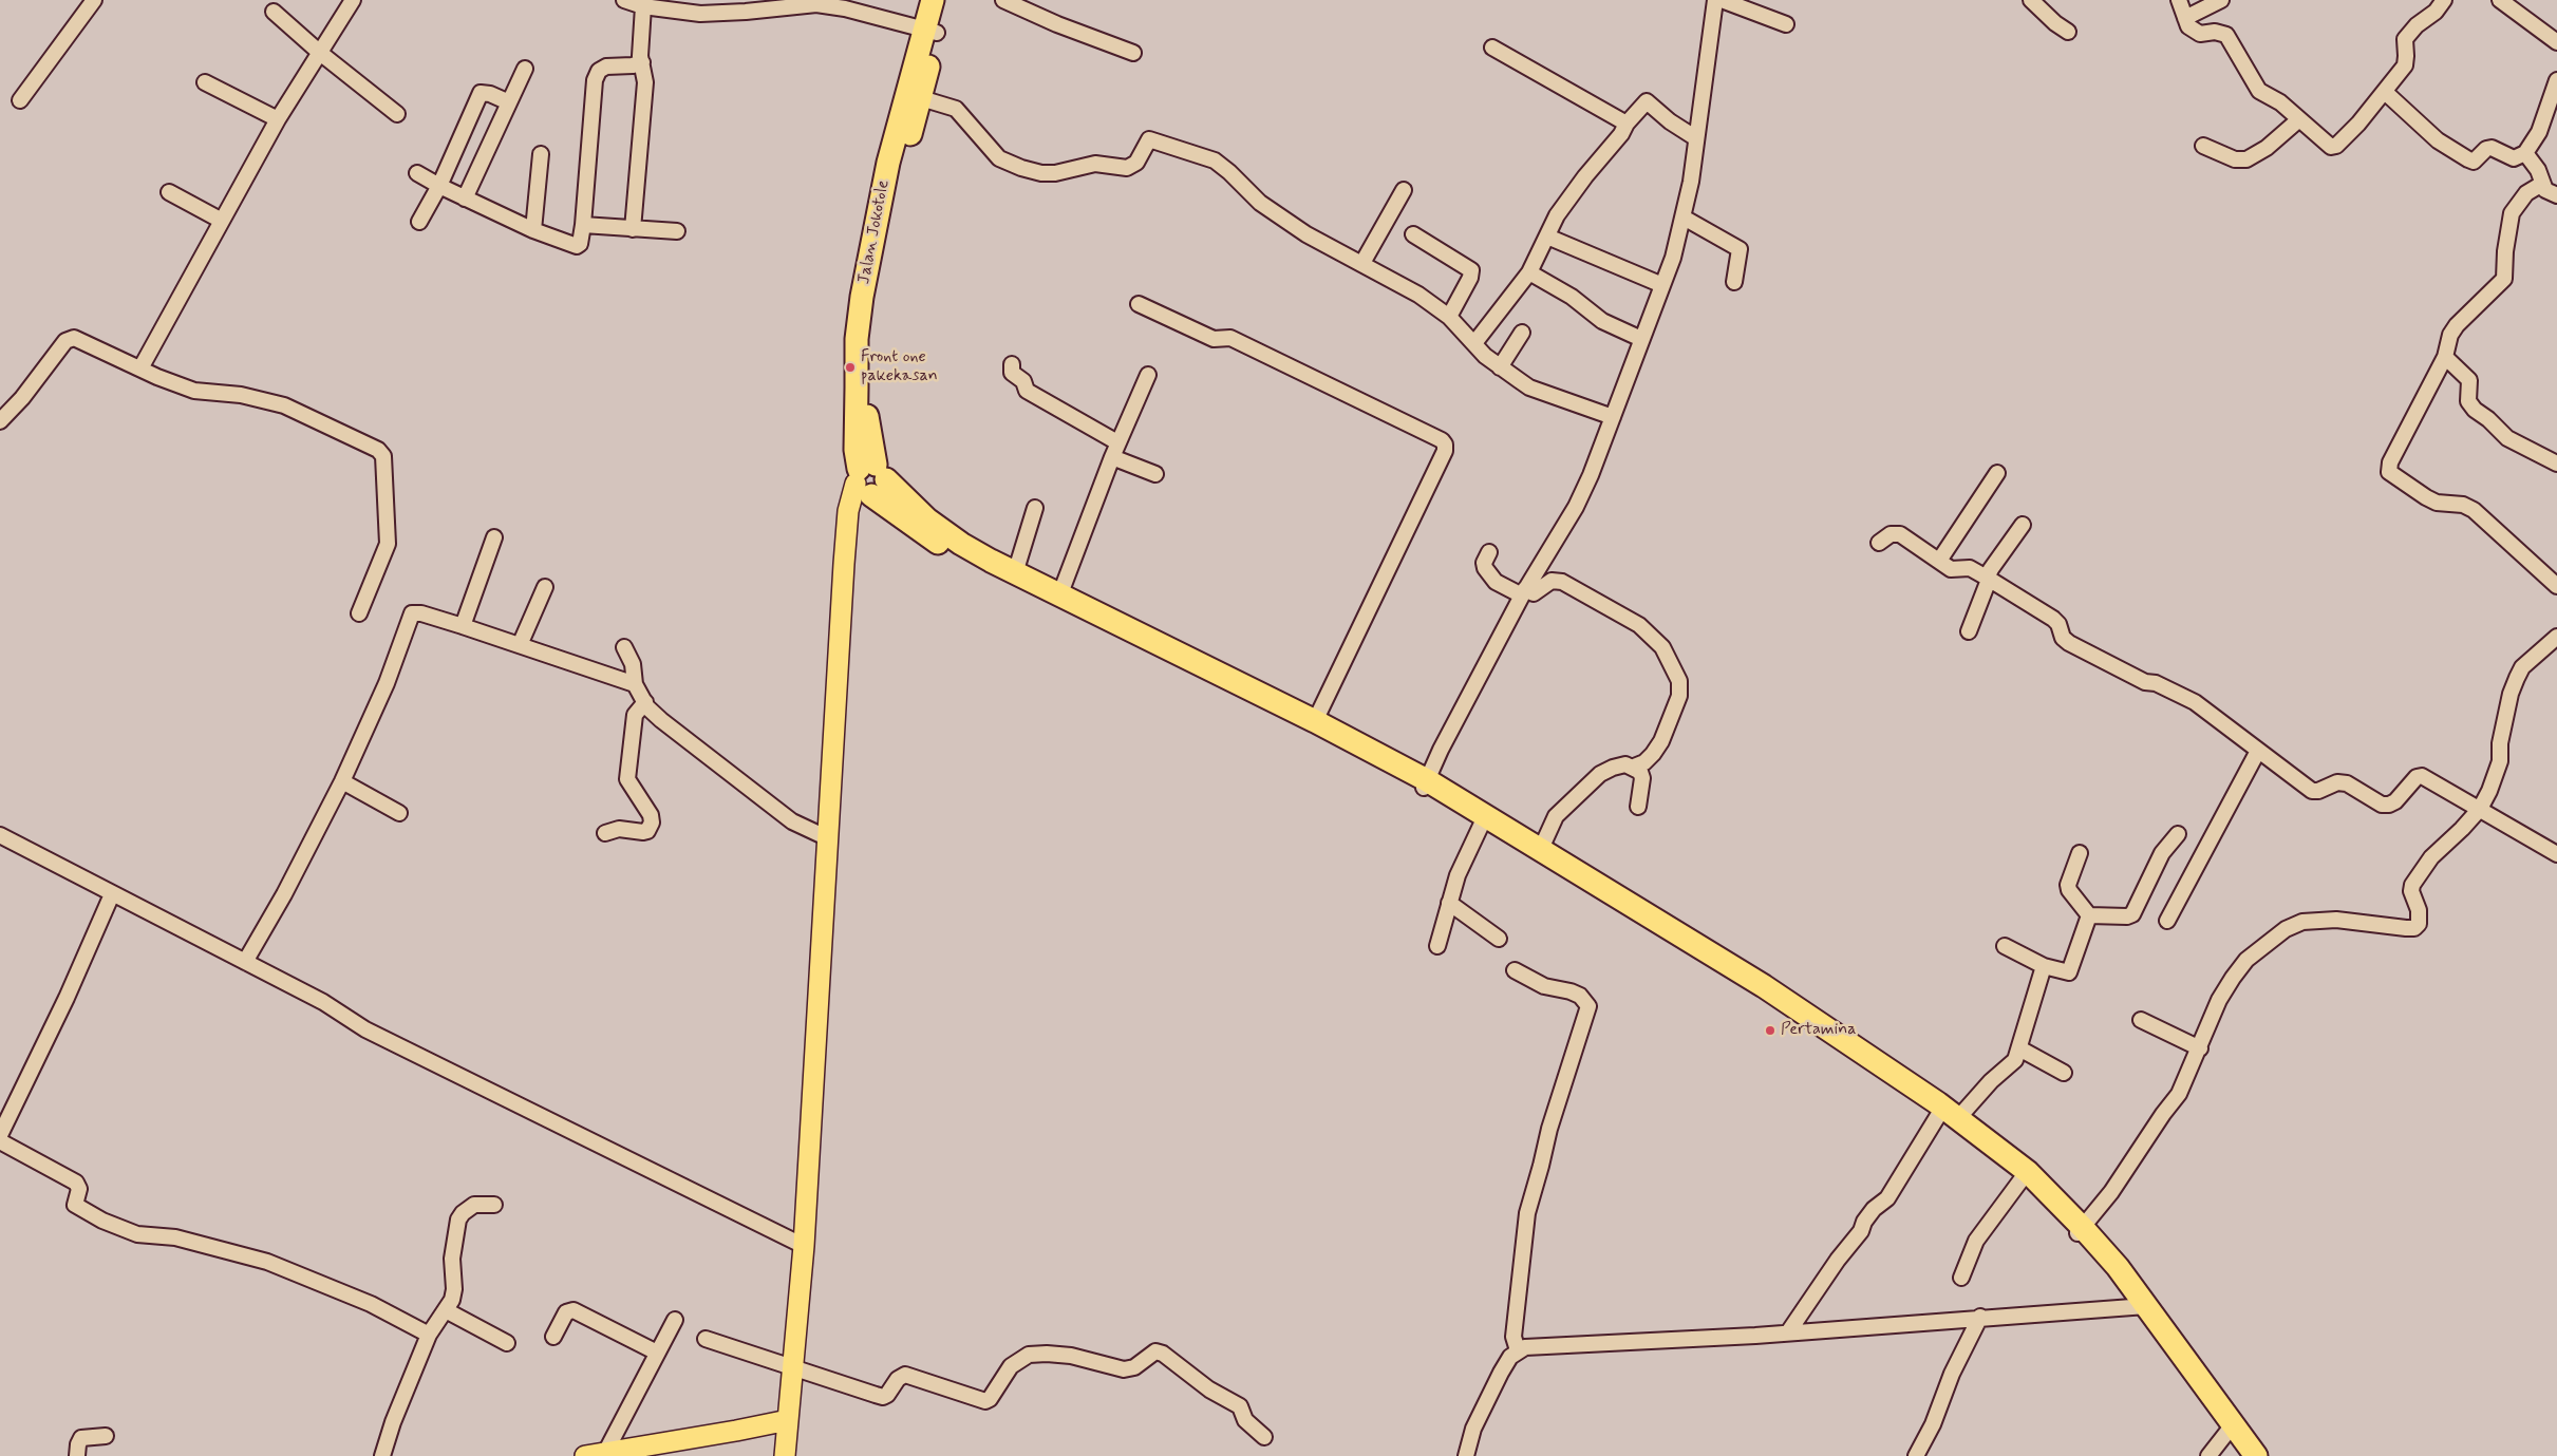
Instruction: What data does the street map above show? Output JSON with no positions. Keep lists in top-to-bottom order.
{
  "streets": {
    "highway": ["Jalan Jokotole"]
  },
  "places": ["Front one pakekasan", "Pertamina"]
}
